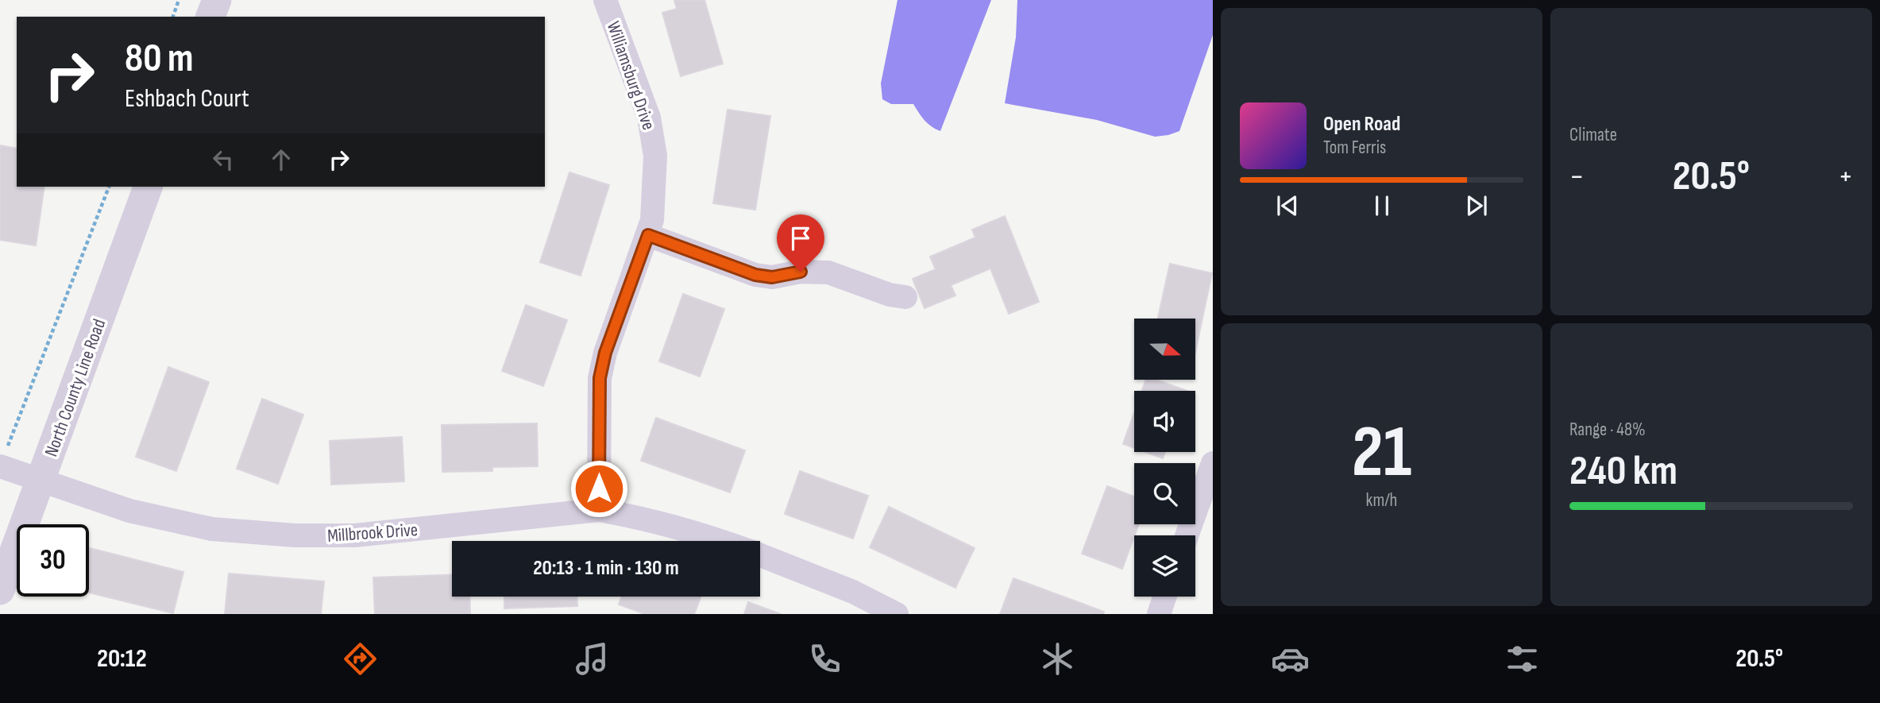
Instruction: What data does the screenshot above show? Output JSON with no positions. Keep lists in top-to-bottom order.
{
  "streets": {
    "street": ["Williamsburg Drive", "North County Line Road", "Millbrook Drive"]
  },
  "crossings": [
    ["Williamsburg Drive", "Millbrook Drive"],
    ["North County Line Road", "Millbrook Drive"]
  ],
  "north": "right",
  "page": {
    "tile": [
      "Climate",
      ["21", "km/h"],
      ["Range · 48%", "240 km"]
    ],
    "turn": ["80 m", "Eshbach Court"],
    "song": ["Open Road", "Tom Ferris"],
    "heat": ["−", "20.5°", "+"],
    "limit": "30",
    "trip": "20:13 · 1 min · 130 m",
    "tabs": ["20:12", "20.5°"]
  }
}
